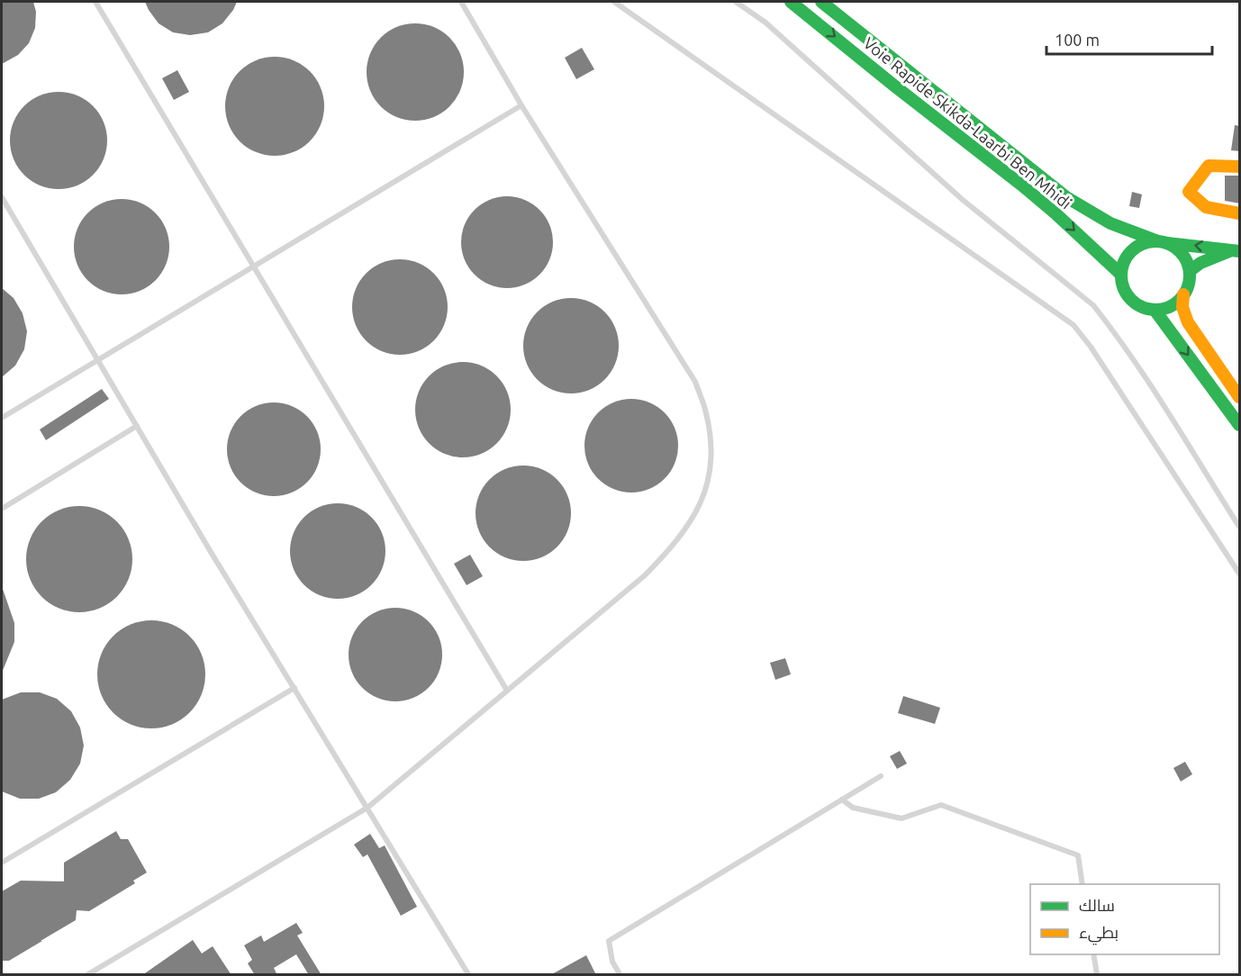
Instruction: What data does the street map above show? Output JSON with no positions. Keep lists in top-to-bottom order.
{
  "streets": {
    "main road": ["Voie Rapide Skikda-Laarbi Ben Mhidi"]
  },
  "legend": ["سالك", "بطيء"],
  "scale_bar": "100 m"
}
